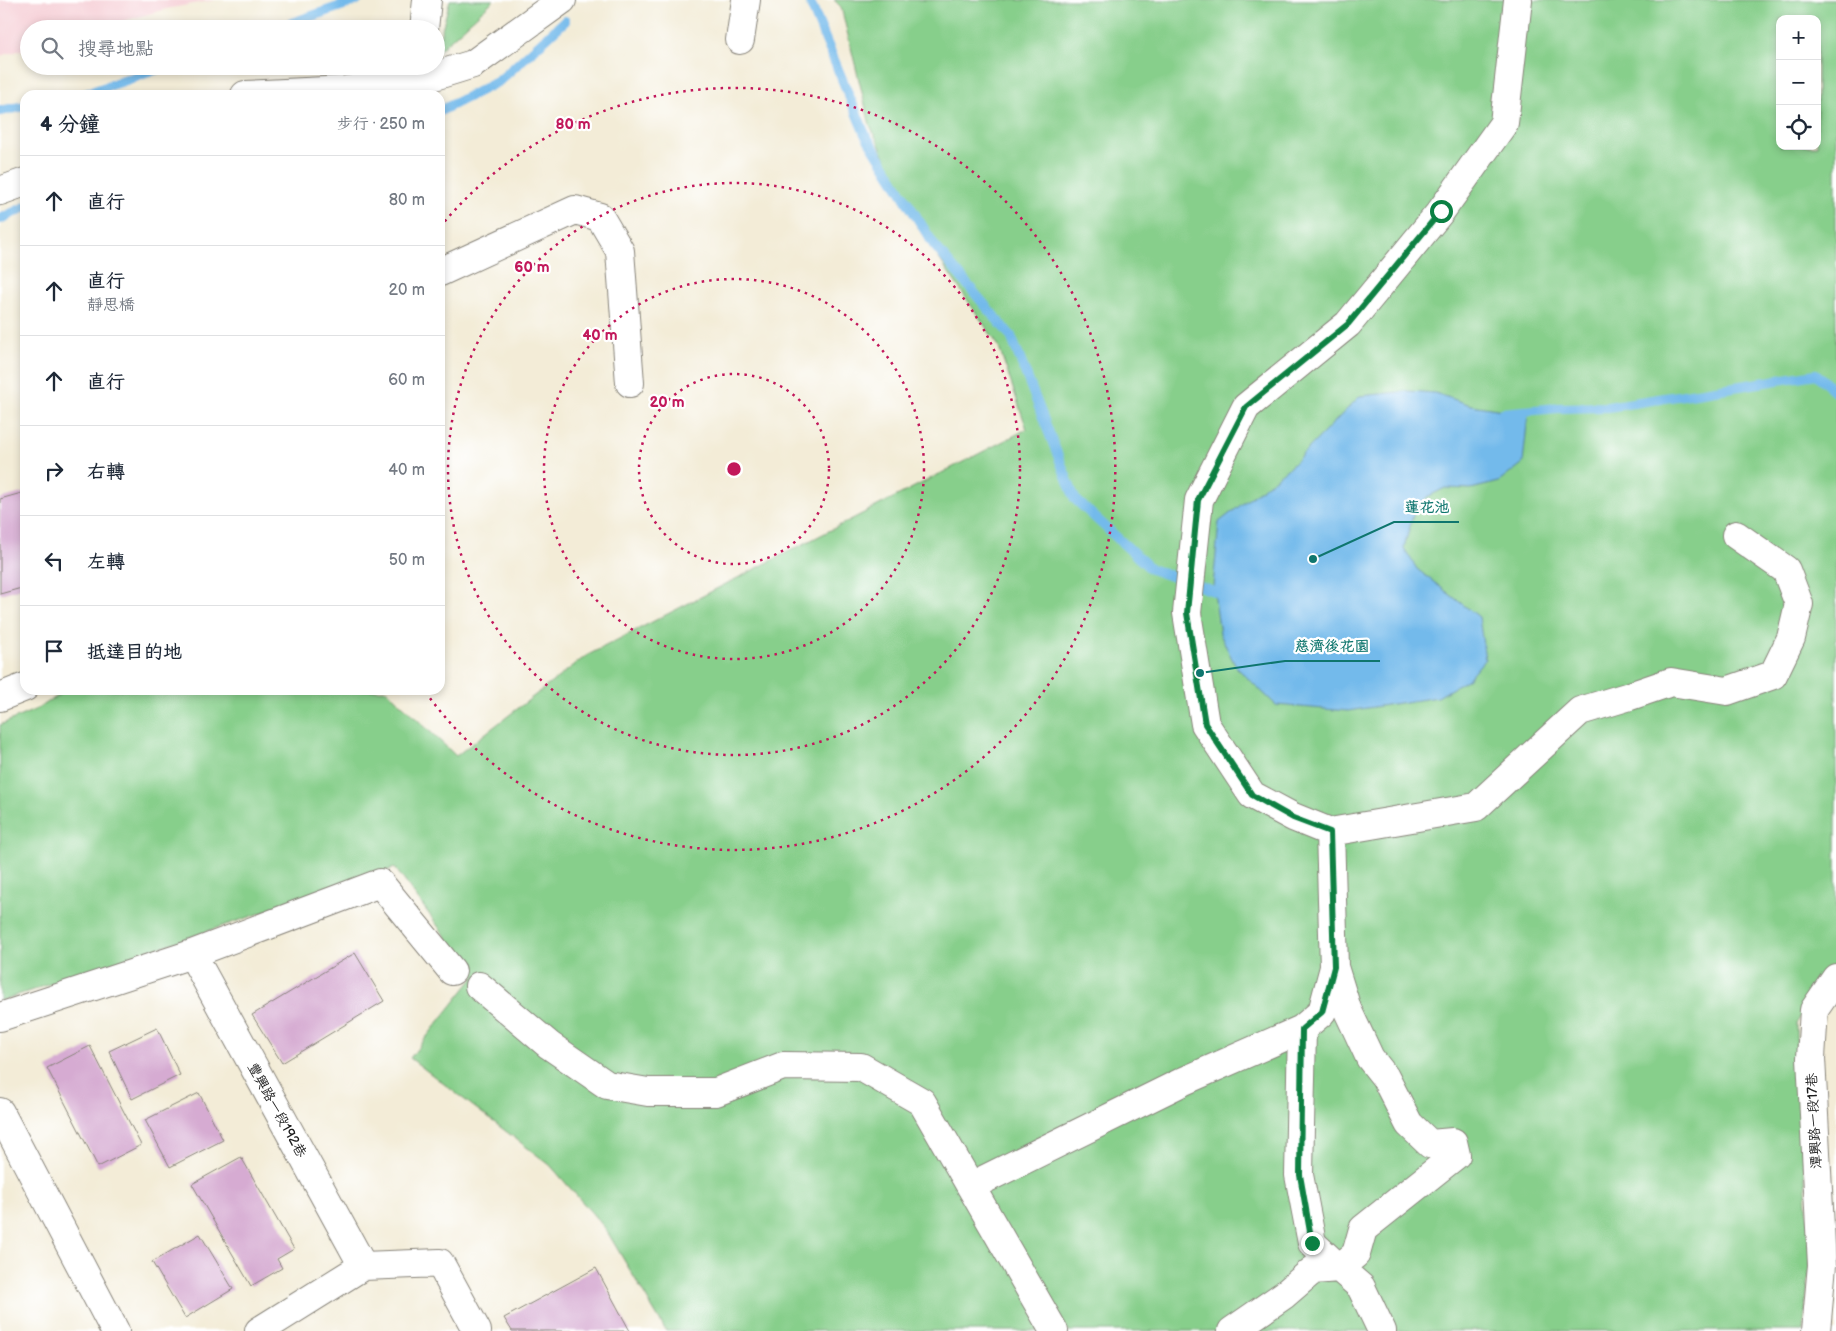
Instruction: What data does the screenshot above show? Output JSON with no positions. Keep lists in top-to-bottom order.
{
  "streets": {
    "street": ["豐興路一段192巷", "潭興路一段17巷"]
  },
  "places": ["蓮花池", "慈濟後花園"],
  "page": {
    "map_buttons": ["+", "−"],
    "search": "搜尋地點",
    "heading": ["4 分鐘", "步行 · 250 m"],
    "list": [
      ["直行", "80 m"],
      ["直行", "靜思橋", "20 m"],
      ["直行", "60 m"],
      ["右轉", "40 m"],
      ["左轉", "50 m"],
      "抵達目的地"
    ]
  },
  "rings": [
    "80 m",
    "60 m",
    "40 m",
    "20 m"
  ]
}
